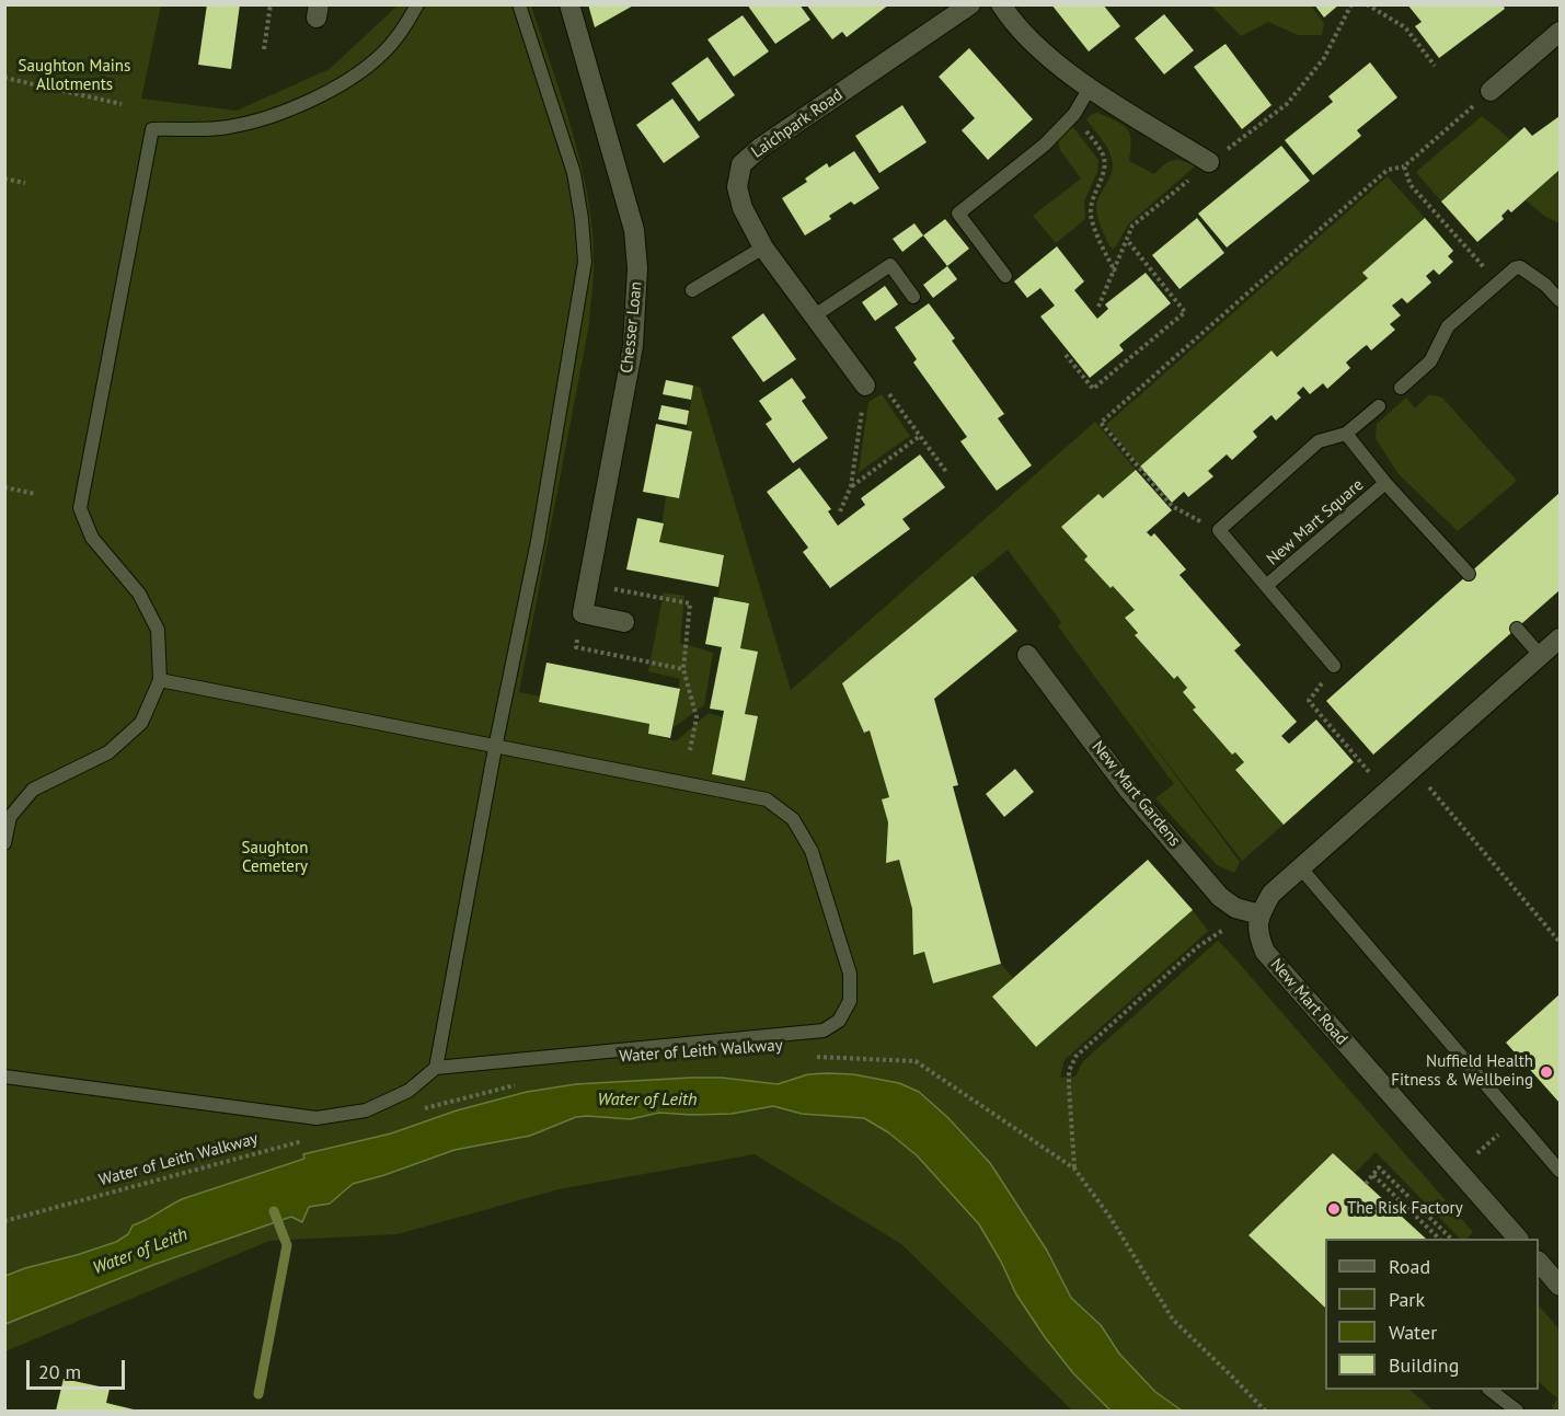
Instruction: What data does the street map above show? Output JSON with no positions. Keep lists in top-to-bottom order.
{
  "streets": {
    "street": [
      "Laichpark Road",
      "Chesser Loan",
      "New Mart Gardens",
      "New Mart Road"
    ],
    "lane": ["New Mart Square"],
    "path": ["Water of Leith Walkway"]
  },
  "crossings": [
    ["New Mart Gardens", "New Mart Road"]
  ],
  "water": ["Water of Leith"],
  "parks": ["Saughton Mains Allotments", "Saughton Cemetery"],
  "places": ["Nuffield Health Fitness & Wellbeing", "The Risk Factory"],
  "legend": [
    "Road",
    "Park",
    "Water",
    "Building"
  ],
  "scale_bar": "20 m"
}
